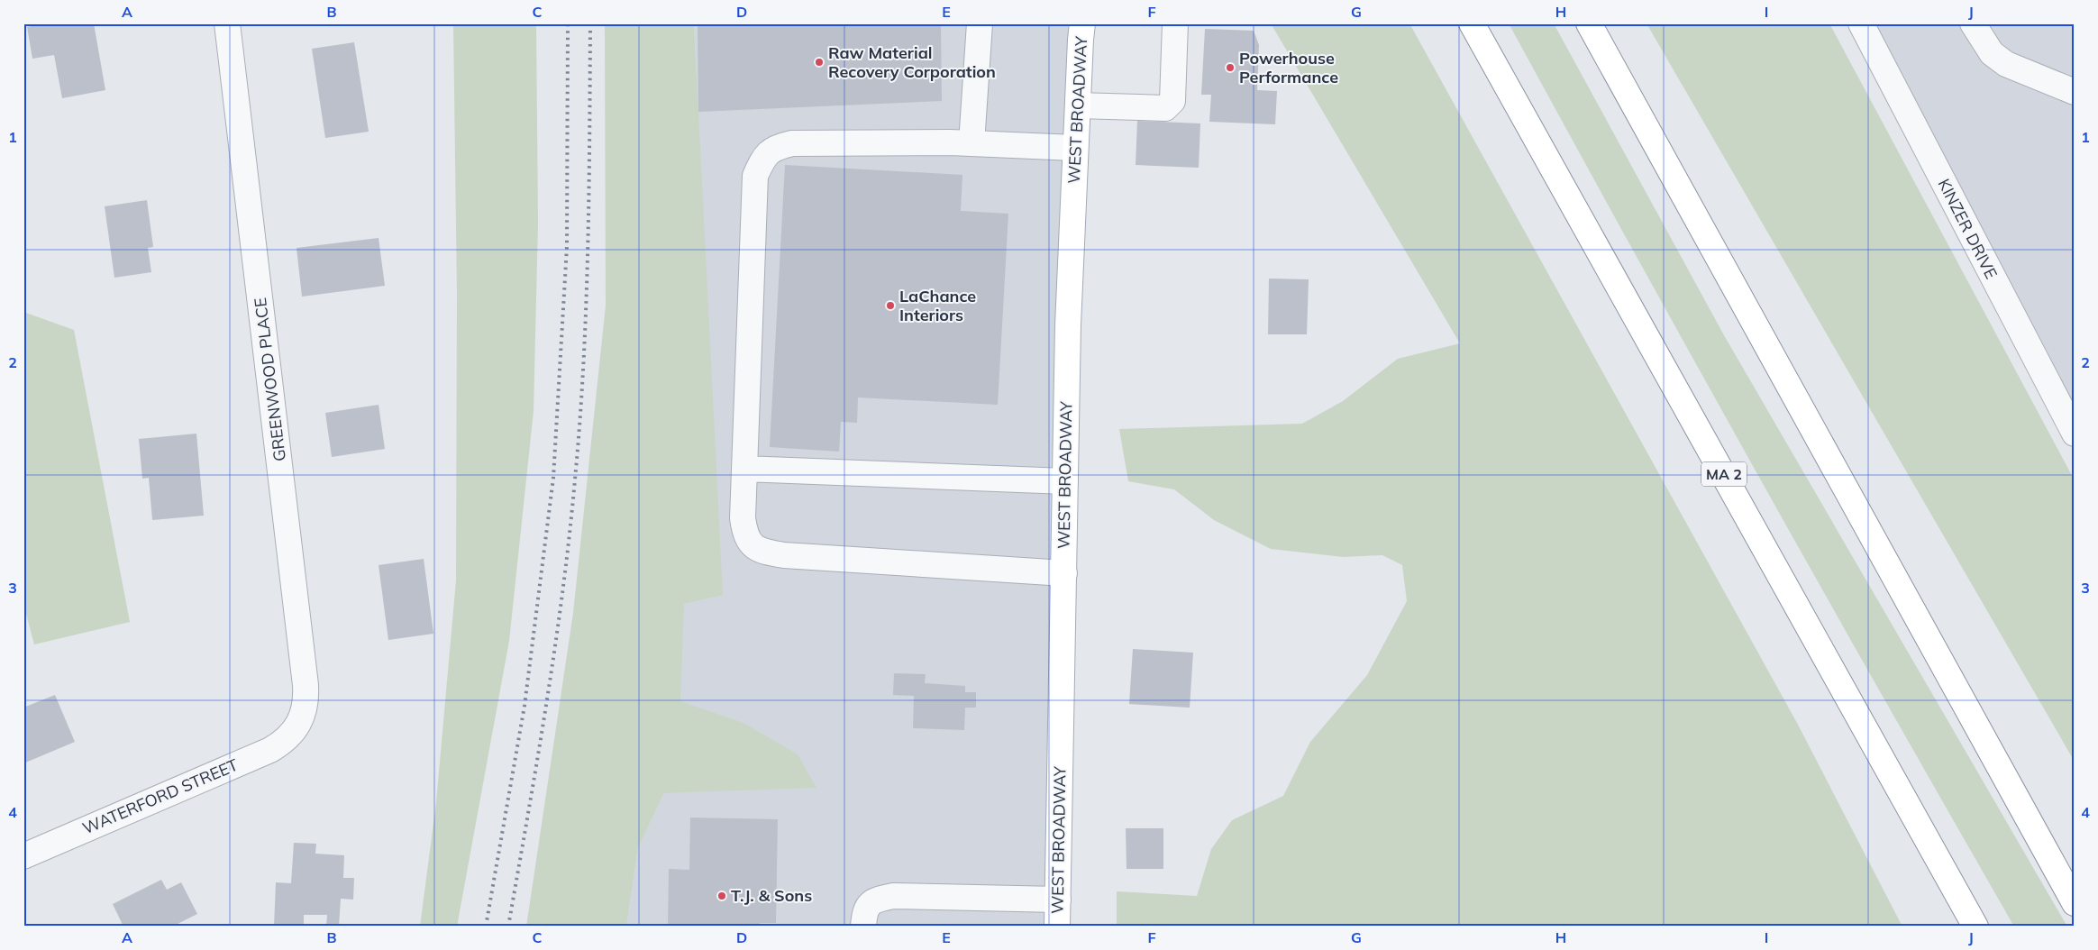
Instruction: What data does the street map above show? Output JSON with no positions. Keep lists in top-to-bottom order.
{
  "streets": {
    "main road": ["WEST BROADWAY", "MA 2"],
    "street": ["KINZER DRIVE", "GREENWOOD PLACE", "WATERFORD STREET"]
  },
  "crossings": [
    ["GREENWOOD PLACE", "WATERFORD STREET"]
  ],
  "places": [
    "Raw Material Recovery Corporation",
    "Powerhouse Performance",
    "LaChance Interiors",
    "T.J. & Sons"
  ],
  "grid": {
    "columns": [
      "A",
      "B",
      "C",
      "D",
      "E",
      "F",
      "G",
      "H",
      "I",
      "J"
    ],
    "rows": [
      "1",
      "2",
      "3",
      "4"
    ]
  }
}
